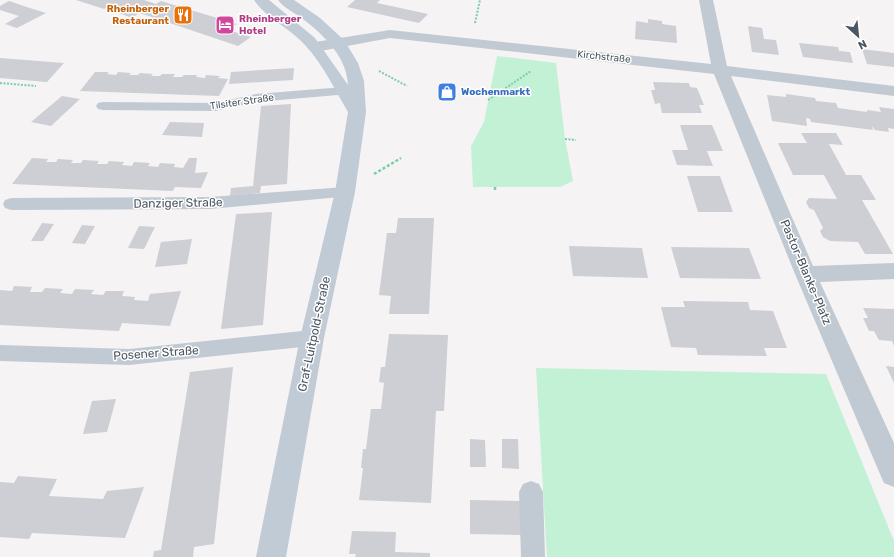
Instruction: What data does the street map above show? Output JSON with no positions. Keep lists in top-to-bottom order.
{
  "streets": {
    "street": ["Kirchstraße", "Pastor-Blanke-Platz", "Graf-Luitpold-Straße"],
    "lane": ["Tilsiter Straße", "Danziger Straße", "Posener Straße"]
  },
  "crossings": [
    ["Kirchstraße", "Pastor-Blanke-Platz"],
    ["Kirchstraße", "Graf-Luitpold-Straße"],
    ["Tilsiter Straße", "Graf-Luitpold-Straße"],
    ["Danziger Straße", "Graf-Luitpold-Straße"],
    ["Graf-Luitpold-Straße", "Posener Straße"]
  ],
  "places": {
    "restaurant": ["Rheinberger Restaurant"],
    "hotel": ["Rheinberger Hotel"],
    "shop": ["Wochenmarkt"]
  },
  "north": "bottom right"
}
